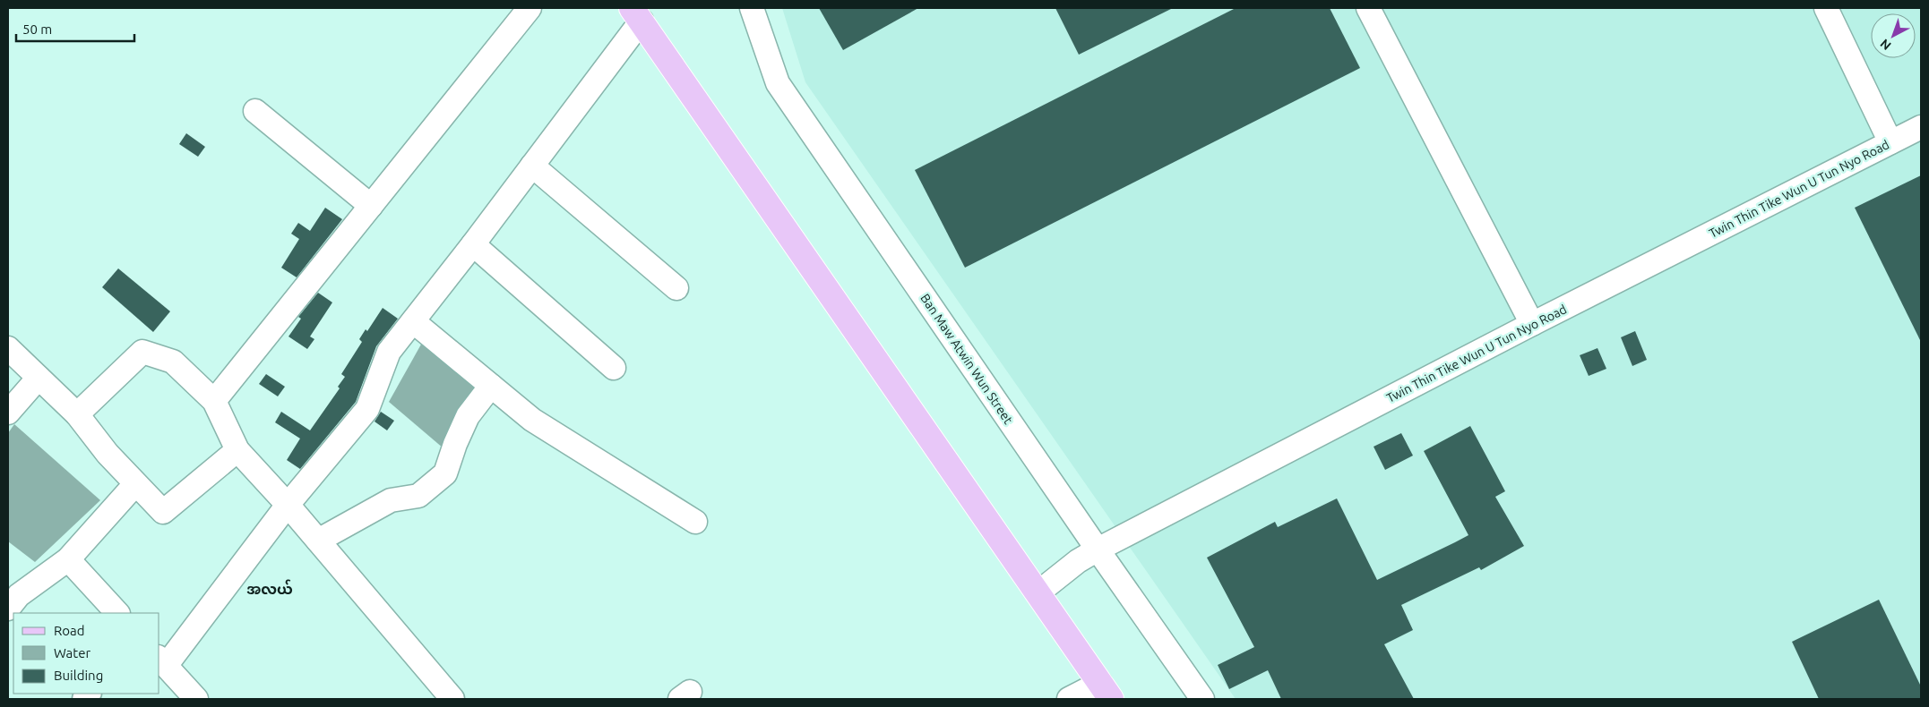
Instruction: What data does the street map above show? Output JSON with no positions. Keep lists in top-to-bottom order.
{
  "streets": {
    "street": ["Twin Thin Tike Wun U Tun Nyo Road", "Ban Maw Atwin Wun Street"]
  },
  "crossings": [
    ["Twin Thin Tike Wun U Tun Nyo Road", "Ban Maw Atwin Wun Street"]
  ],
  "districts": ["အလယ်"],
  "legend": ["Road", "Water", "Building"],
  "scale_bar": "50 m",
  "north": "bottom left"
}
